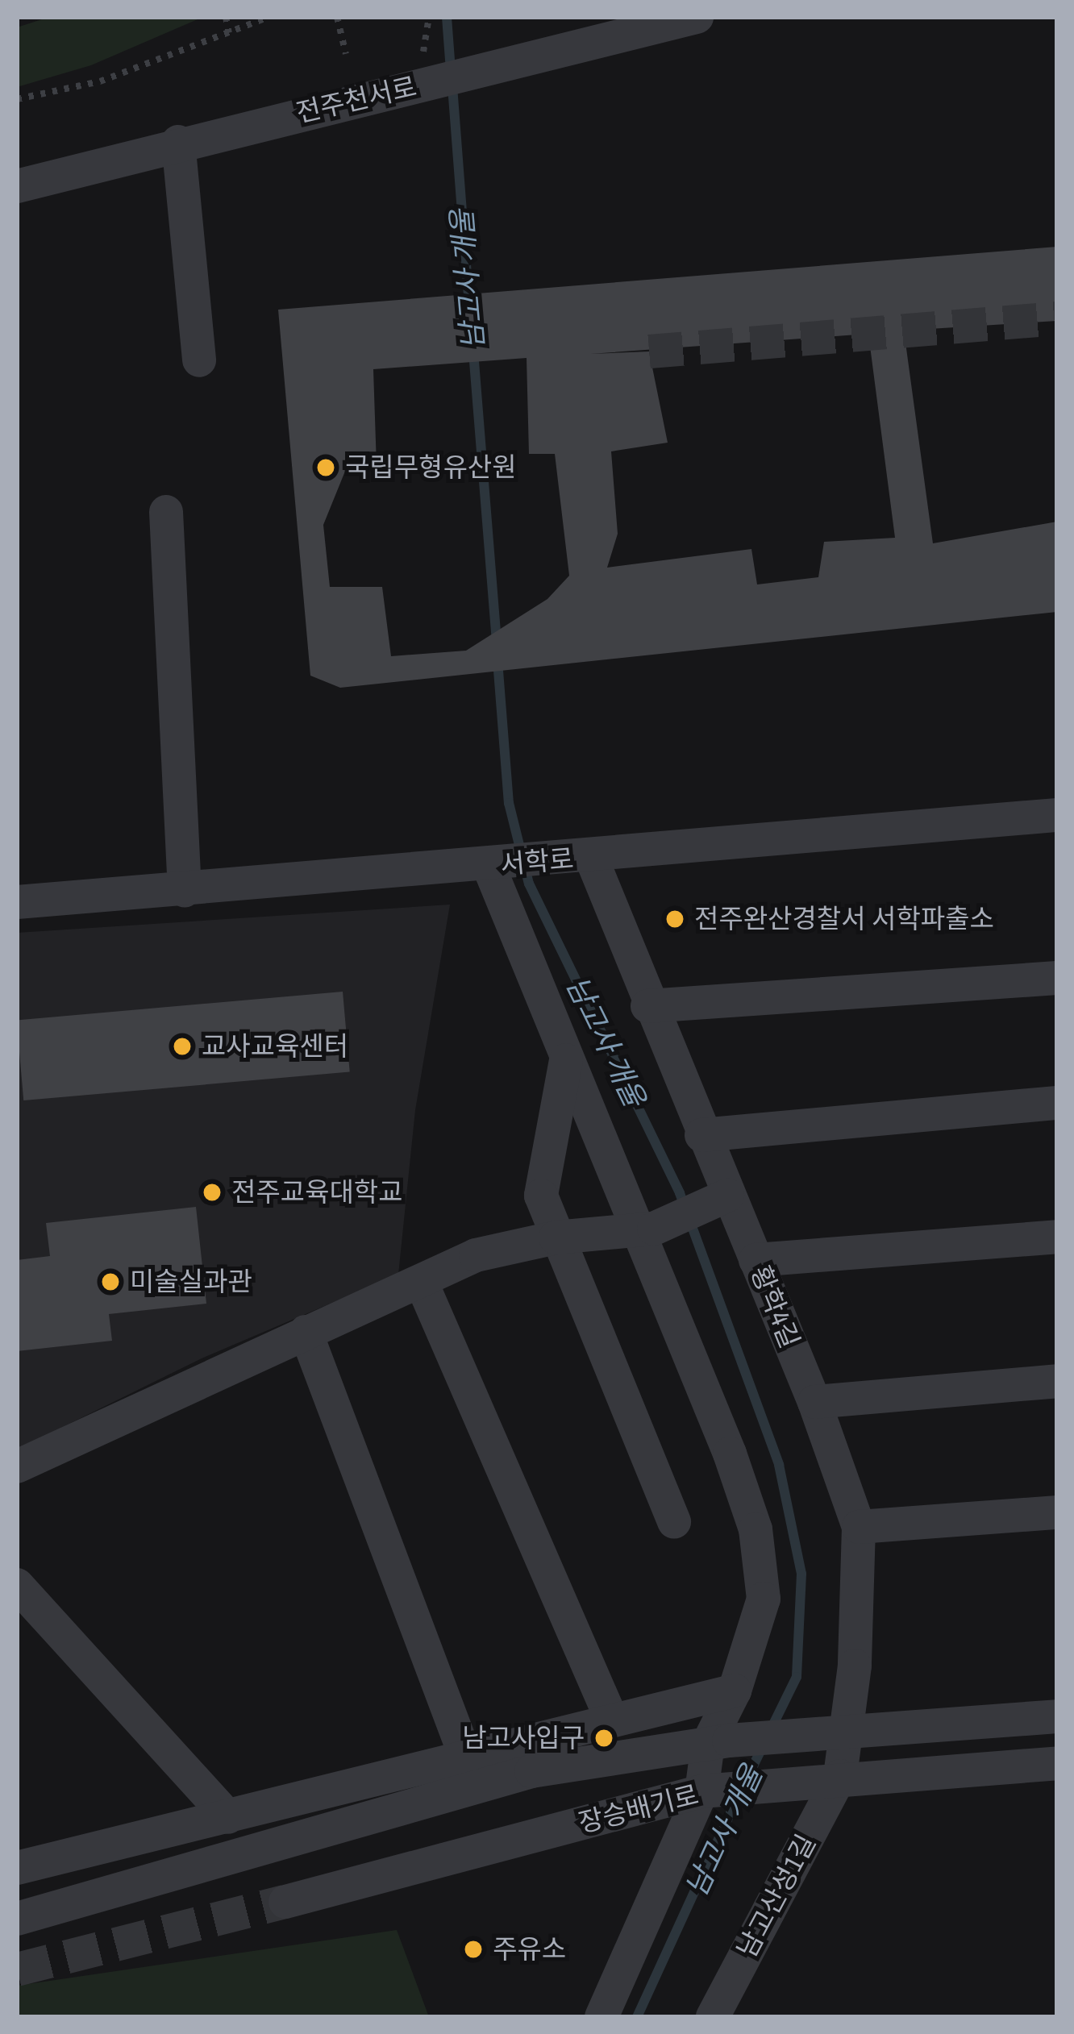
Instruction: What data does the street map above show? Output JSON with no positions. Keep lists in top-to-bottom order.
{
  "streets": {
    "street": [
      "전주천서로",
      "서학로",
      "황학4길",
      "장승배기로",
      "남고산성1길"
    ]
  },
  "crossings": [
    ["서학로", "황학4길"],
    ["황학4길", "장승배기로"],
    ["황학4길", "남고산성1길"],
    ["장승배기로", "남고산성1길"]
  ],
  "water": ["남고사 개울"],
  "places": [
    "국립무형유산원",
    "전주완산경찰서 서학파출소",
    "교사교육센터",
    "전주교육대학교",
    "미술실과관",
    "남고사입구",
    "주유소"
  ]
}
